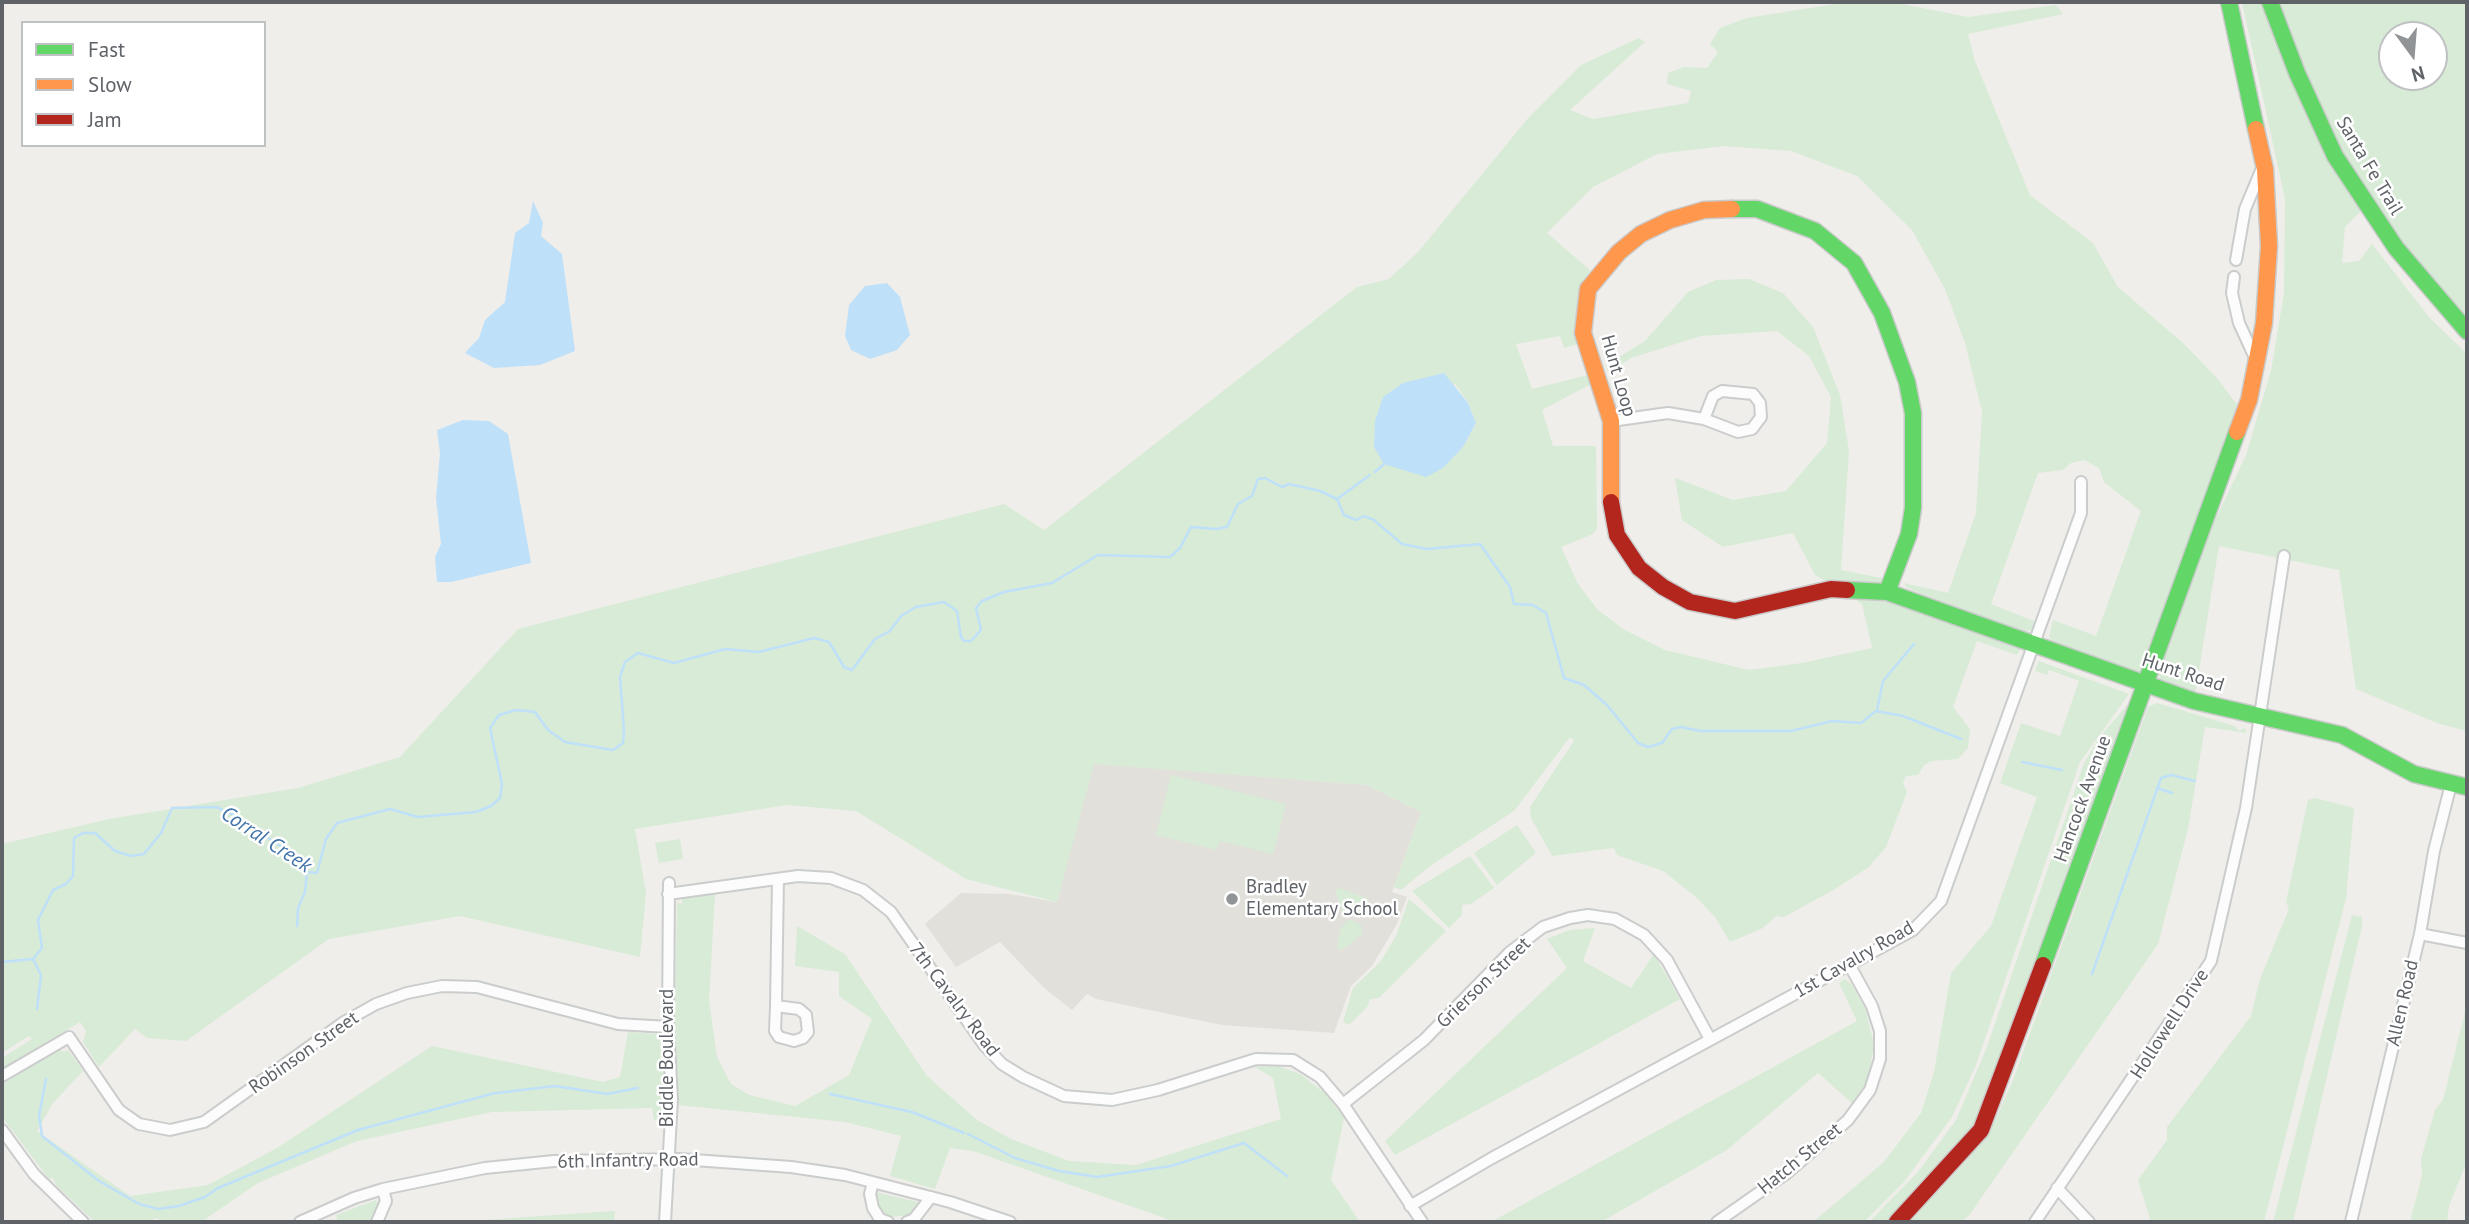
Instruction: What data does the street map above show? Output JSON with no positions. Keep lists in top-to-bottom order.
{
  "streets": {
    "street": [
      "Santa Fe Trail",
      "Hunt Loop",
      "Hunt Road",
      "Hancock Avenue",
      "1st Cavalry Road",
      "Grierson Street",
      "7th Cavalry Road",
      "Allen Road",
      "Hollowell Drive",
      "Robinson Street",
      "Biddle Boulevard",
      "Hatch Street",
      "6th Infantry Road"
    ]
  },
  "crossings": [
    ["Hunt Loop", "Hunt Road"],
    ["Hunt Road", "Hancock Avenue"],
    ["Hunt Road", "1st Cavalry Road"],
    ["Hunt Road", "Allen Road"],
    ["Hunt Road", "Hollowell Drive"],
    ["1st Cavalry Road", "Grierson Street"],
    ["1st Cavalry Road", "7th Cavalry Road"],
    ["1st Cavalry Road", "Hatch Street"],
    ["Grierson Street", "7th Cavalry Road"],
    ["7th Cavalry Road", "Biddle Boulevard"],
    ["Robinson Street", "Biddle Boulevard"],
    ["Biddle Boulevard", "6th Infantry Road"]
  ],
  "water": ["Corral Creek"],
  "places": ["Bradley Elementary School"],
  "legend": ["Fast", "Slow", "Jam"],
  "north": "bottom"
}
